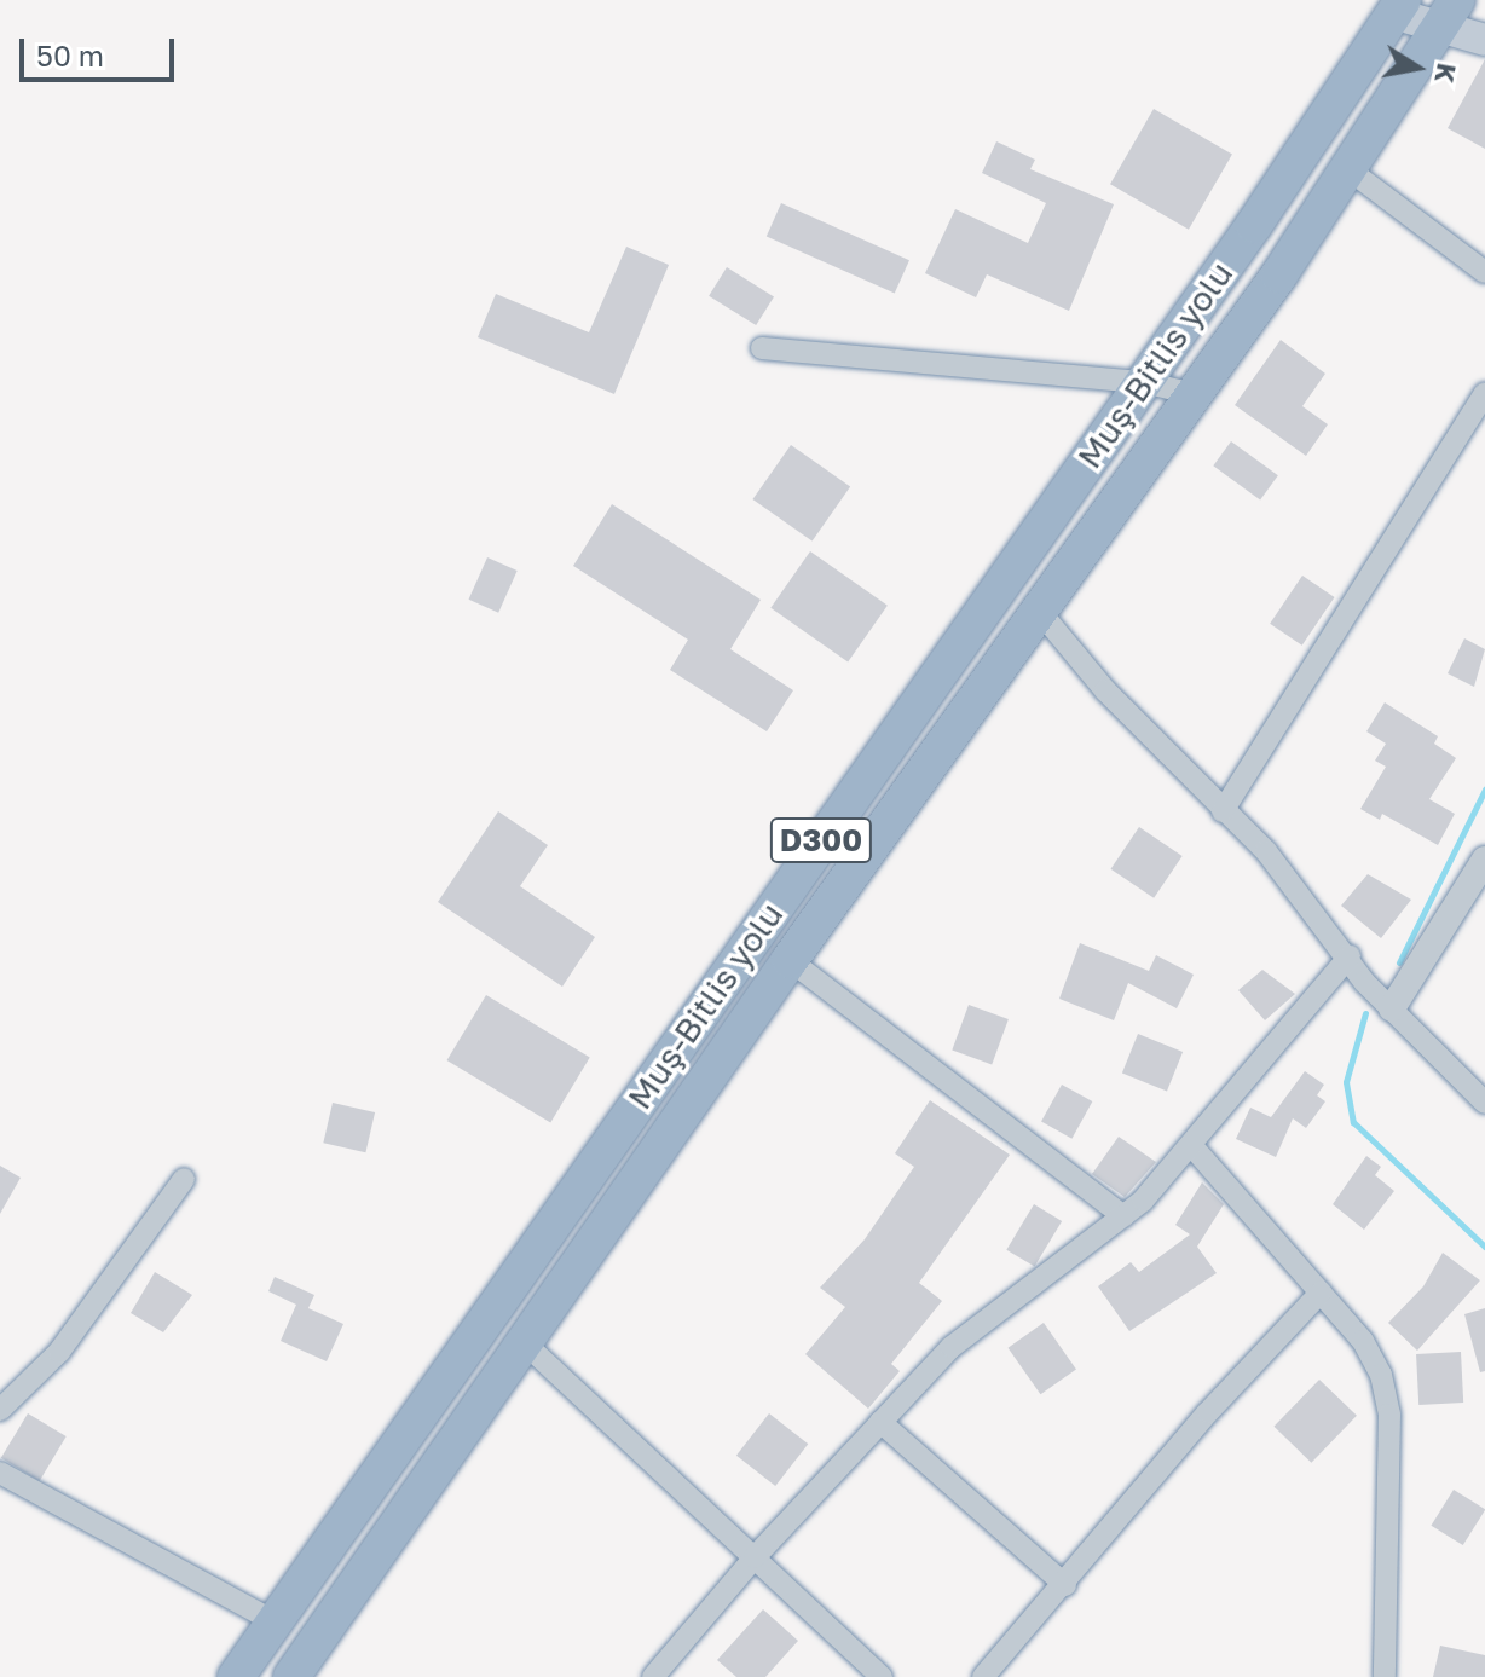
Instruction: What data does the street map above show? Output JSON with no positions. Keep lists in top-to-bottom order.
{
  "streets": {
    "highway": ["Muş-Bitlis yolu", "D300"]
  },
  "scale_bar": "50 m",
  "north": "right"
}
